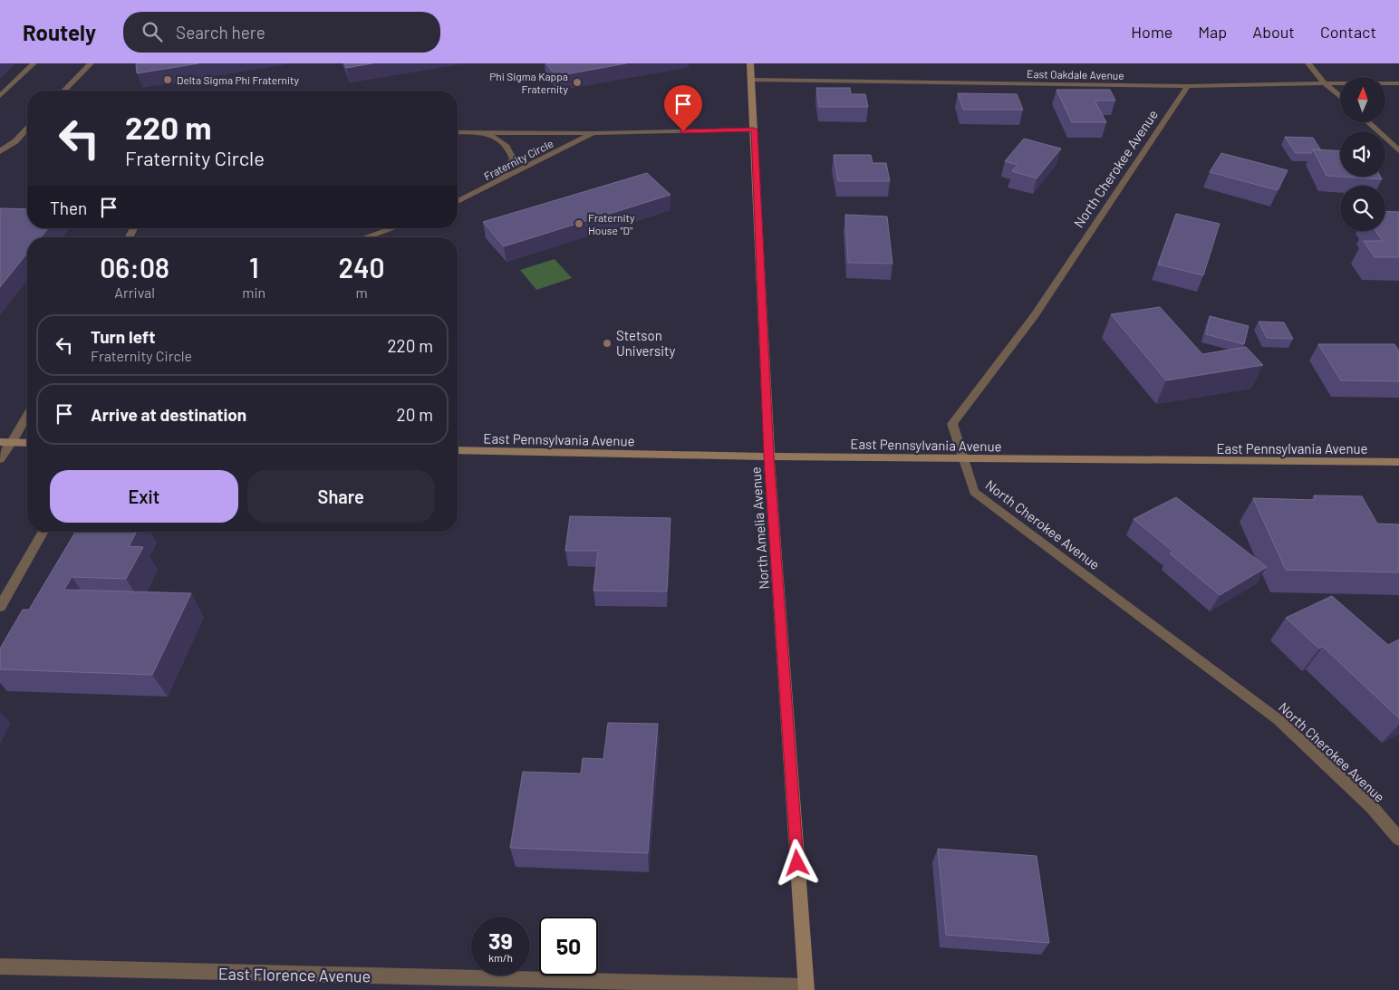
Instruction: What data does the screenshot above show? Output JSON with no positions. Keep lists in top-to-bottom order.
{
  "streets": {
    "main road": ["East Pennsylvania Avenue", "North Amelia Avenue"],
    "street": [
      "East Oakdale Avenue",
      "Fraternity Circle",
      "North Cherokee Avenue",
      "East Florence Avenue"
    ]
  },
  "crossings": [
    ["East Oakdale Avenue", "North Cherokee Avenue"],
    ["East Oakdale Avenue", "North Amelia Avenue"],
    ["Fraternity Circle", "North Amelia Avenue"],
    ["North Cherokee Avenue", "East Pennsylvania Avenue"],
    ["East Pennsylvania Avenue", "North Amelia Avenue"],
    ["North Amelia Avenue", "East Florence Avenue"]
  ],
  "places": [
    "Delta Sigma Phi Fraternity",
    "Phi Sigma Kappa Fraternity",
    "Fraternity House \"D\"",
    "Stetson University"
  ],
  "north": "top",
  "page": {
    "header": "Routely",
    "search": "Search here",
    "nav": [
      "Home",
      "Map",
      "About",
      "Contact"
    ],
    "turn": ["220 m", "Fraternity Circle"],
    "then": "Then",
    "eta": [
      "06:08",
      "Arrival",
      "1",
      "min",
      "240",
      "m"
    ],
    "list": [
      {
        "name": "Turn left",
        "note": "Fraternity Circle",
        "value": "220 m"
      },
      {
        "name": "Arrive at destination",
        "value": "20 m"
      }
    ],
    "buttons": ["Exit", "Share"],
    "speed": "39 km/h",
    "limit": "50"
  }
}
